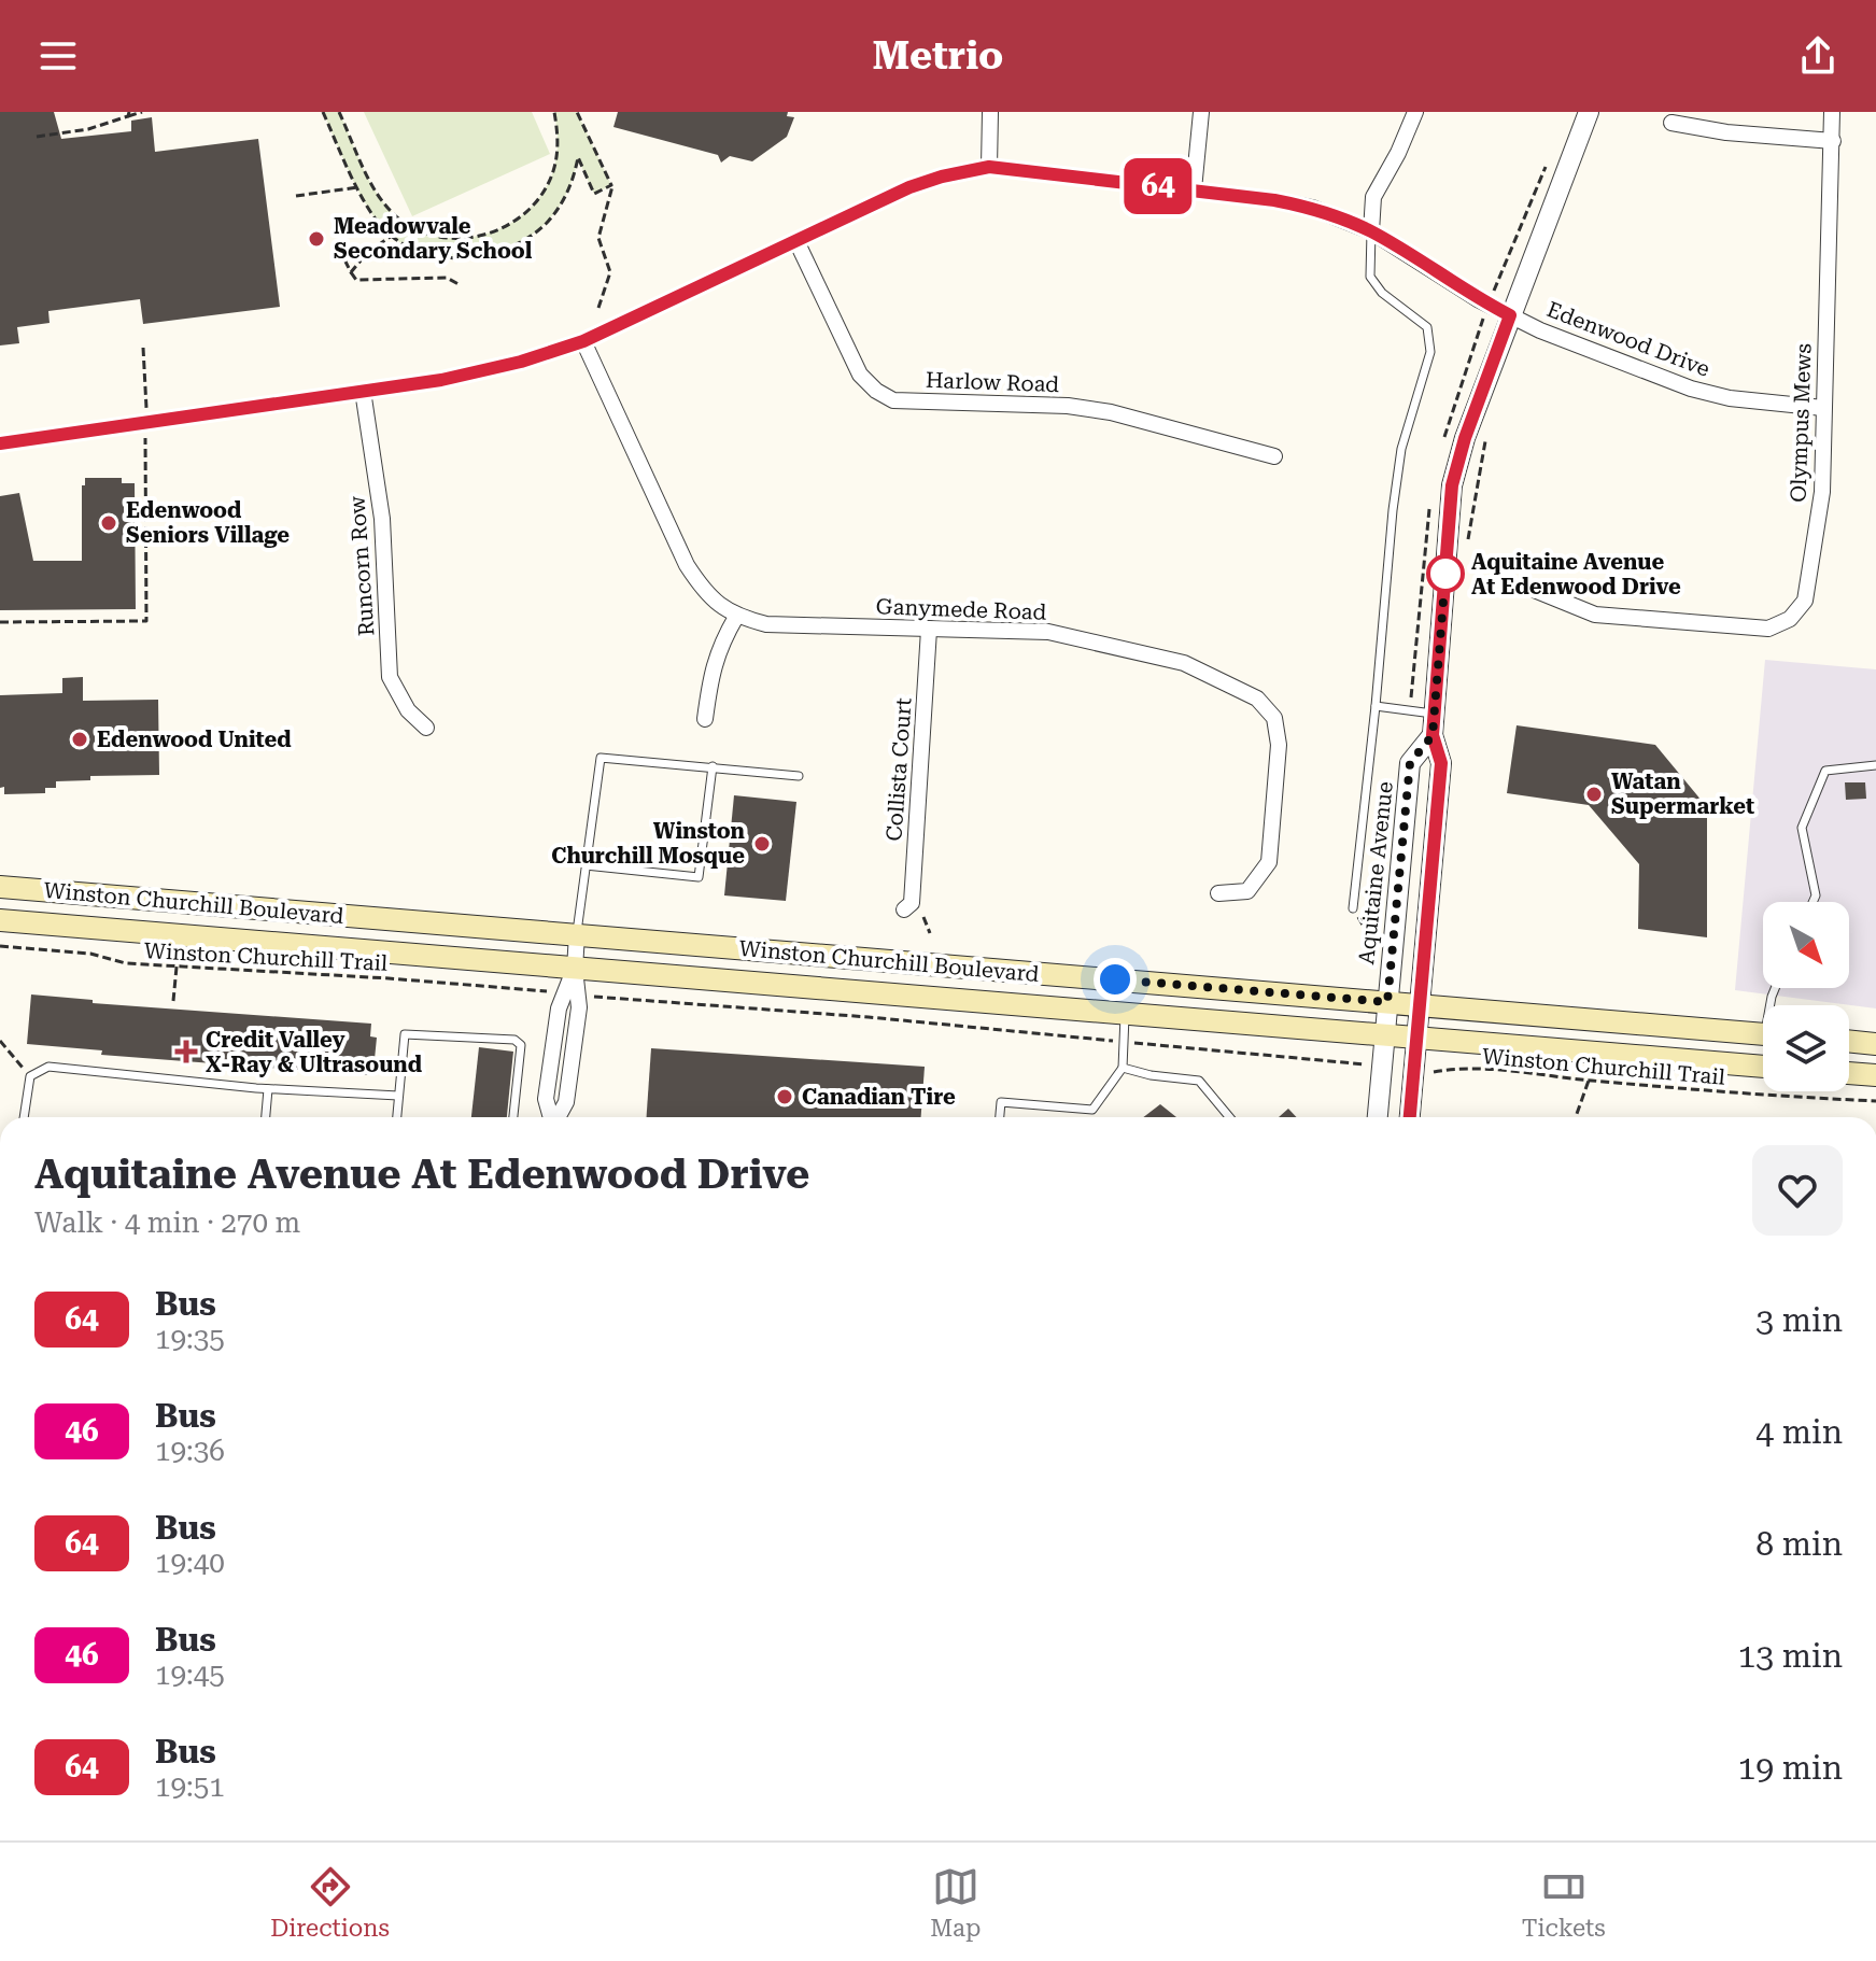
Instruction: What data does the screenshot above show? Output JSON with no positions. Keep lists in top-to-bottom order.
{
  "streets": {
    "main road": ["Winston Churchill Boulevard"],
    "street": [
      "Edenwood Drive",
      "Harlow Road",
      "Olympus Mews",
      "Runcorn Row",
      "Ganymede Road",
      "Collista Court",
      "Aquitaine Avenue"
    ],
    "path": ["Winston Churchill Trail"]
  },
  "crossings": [
    ["Edenwood Drive", "Harlow Road"],
    ["Edenwood Drive", "Olympus Mews"],
    ["Edenwood Drive", "Runcorn Row"],
    ["Edenwood Drive", "Ganymede Road"],
    ["Ganymede Road", "Collista Court"],
    ["Aquitaine Avenue", "Winston Churchill Boulevard"]
  ],
  "places": {
    "other": [
      "Meadowvale Secondary School",
      "Edenwood Seniors Village",
      "Aquitaine Avenue At Edenwood Drive",
      "Edenwood United",
      "Watan Supermarket",
      "Winston Churchill Mosque",
      "Canadian Tire"
    ],
    "health": ["Credit Valley X-Ray & Ultrasound"]
  },
  "lines": ["bus line 64"],
  "north": "bottom right",
  "page": {
    "header": "Metrio",
    "on_map": "64",
    "heading": ["Aquitaine Avenue At Edenwood Drive", "Walk · 4 min · 270 m"],
    "list": [
      {
        "mark": "64",
        "name": "Bus",
        "note": "19:35",
        "value": "3 min"
      },
      {
        "mark": "46",
        "name": "Bus",
        "note": "19:36",
        "value": "4 min"
      },
      {
        "mark": "64",
        "name": "Bus",
        "note": "19:40",
        "value": "8 min"
      },
      {
        "mark": "46",
        "name": "Bus",
        "note": "19:45",
        "value": "13 min"
      },
      {
        "mark": "64",
        "name": "Bus",
        "note": "19:51",
        "value": "19 min"
      }
    ],
    "tabs": ["Directions", "Map", "Tickets"]
  }
}
